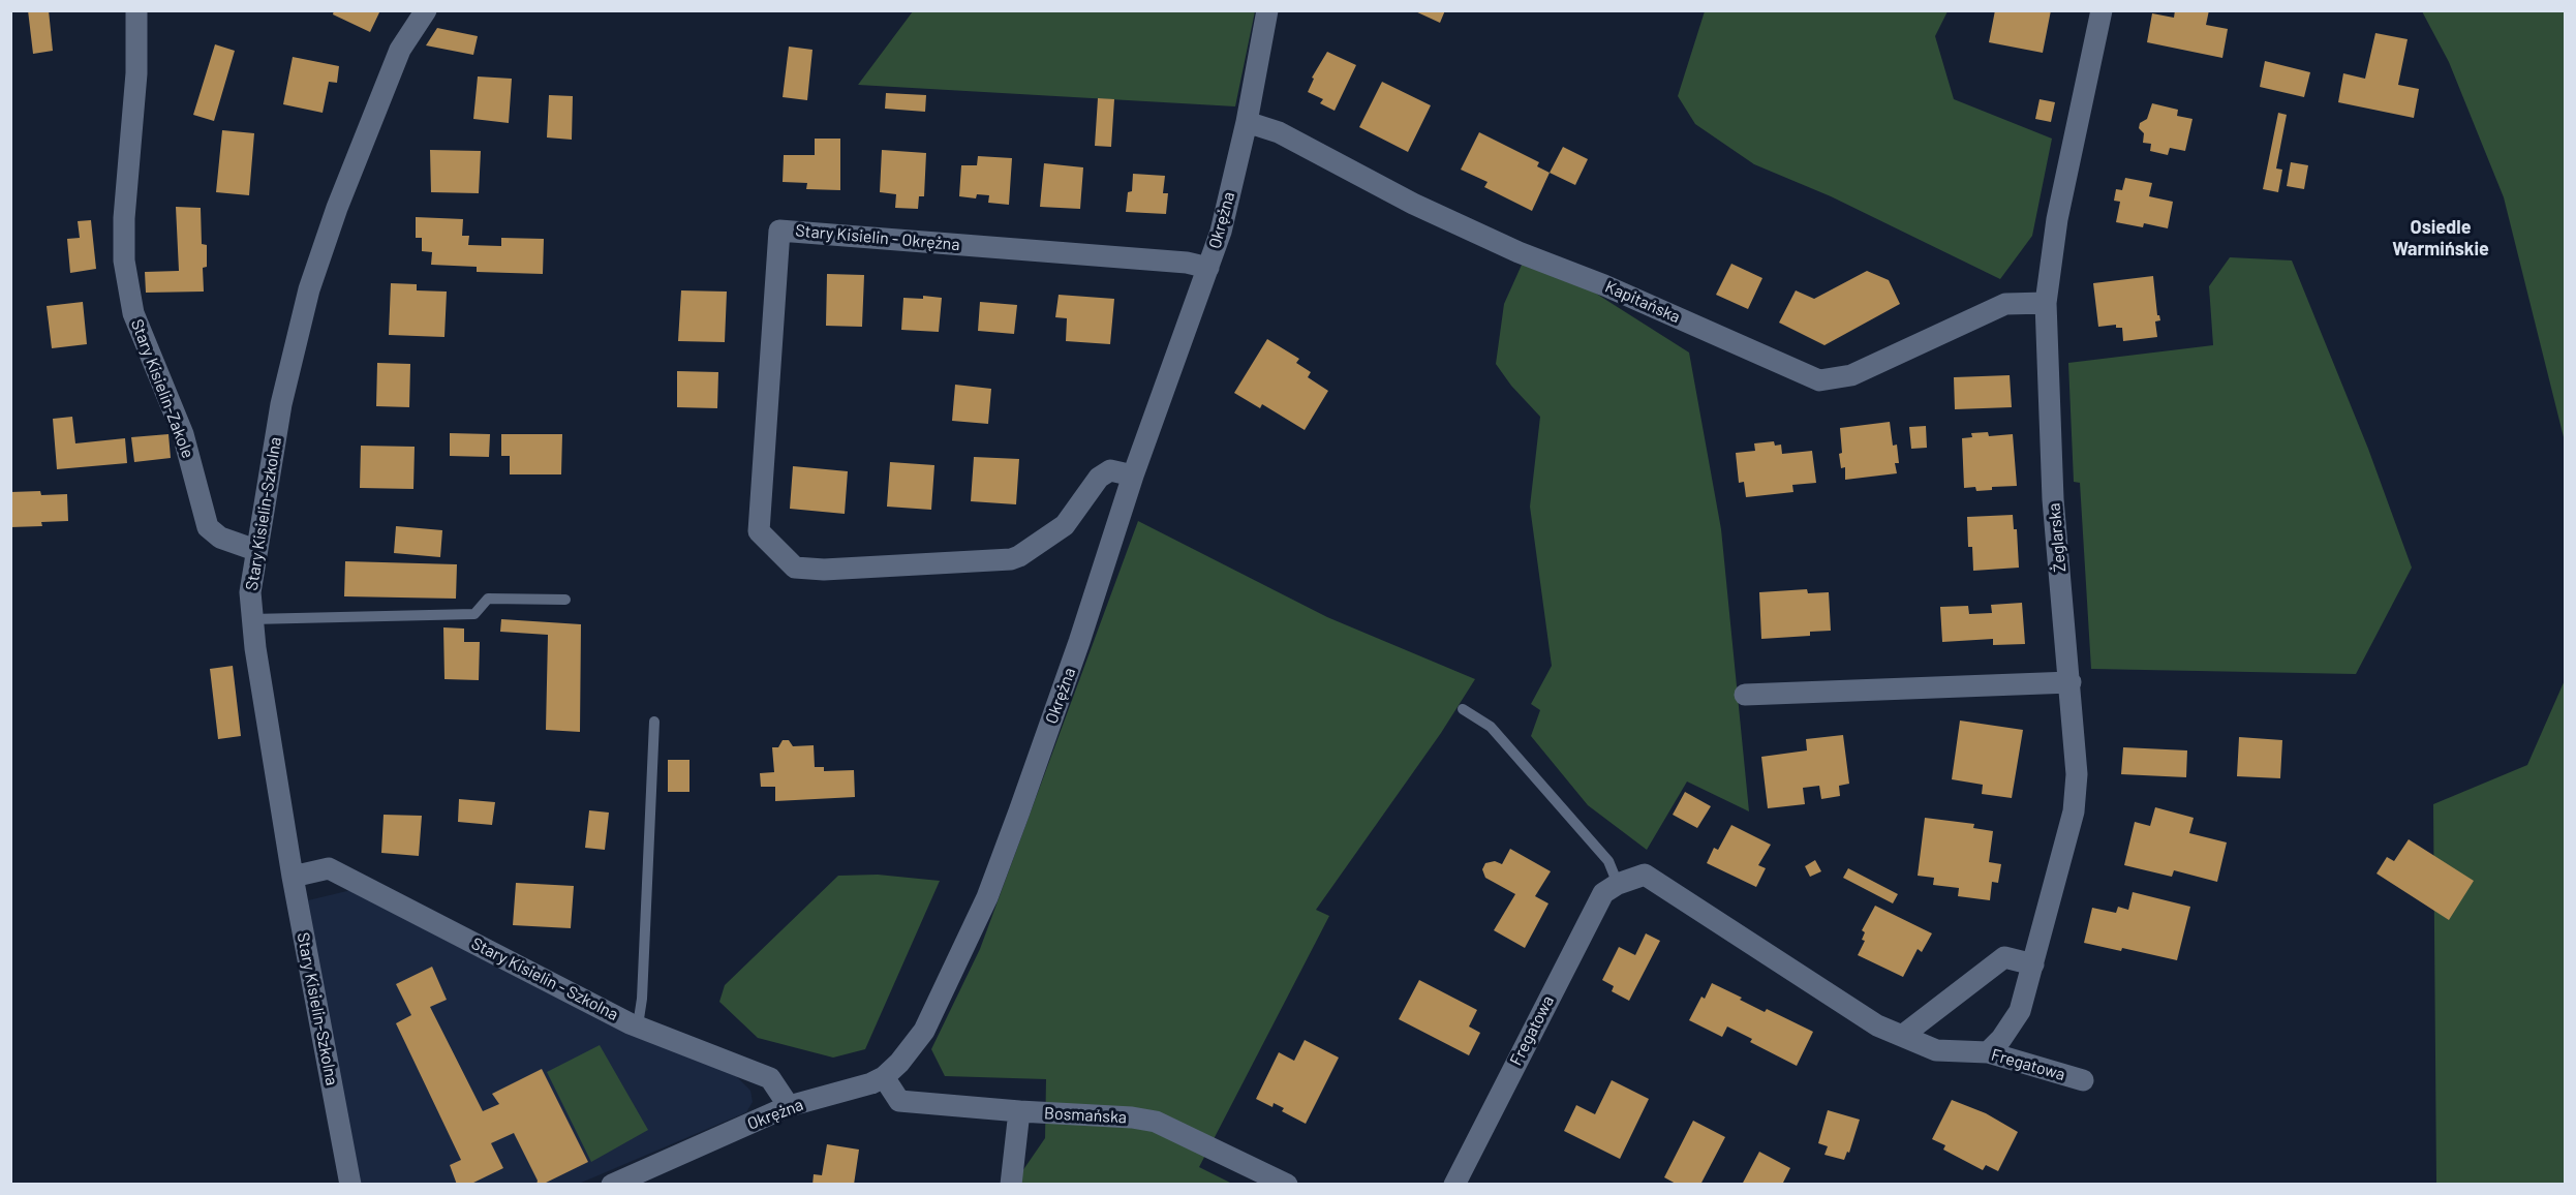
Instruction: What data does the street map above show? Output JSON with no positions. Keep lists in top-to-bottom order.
{
  "streets": {
    "street": [
      "Okrężna",
      "Stary Kisielin - Okrężna",
      "Kapitańska",
      "Stary Kisielin-Zakole",
      "Stary Kisielin-Szkolna",
      "Żeglarska",
      "Stary Kisielin - Szkolna",
      "Fregatowa",
      "Bosmańska"
    ]
  },
  "crossings": [
    ["Okrężna", "Stary Kisielin - Okrężna"],
    ["Okrężna", "Kapitańska"],
    ["Okrężna", "Stary Kisielin - Szkolna"],
    ["Okrężna", "Bosmańska"],
    ["Kapitańska", "Żeglarska"],
    ["Stary Kisielin-Zakole", "Stary Kisielin-Szkolna"],
    ["Stary Kisielin-Szkolna", "Stary Kisielin - Szkolna"],
    ["Żeglarska", "Fregatowa"]
  ],
  "districts": ["Osiedle Warmińskie"]
}
